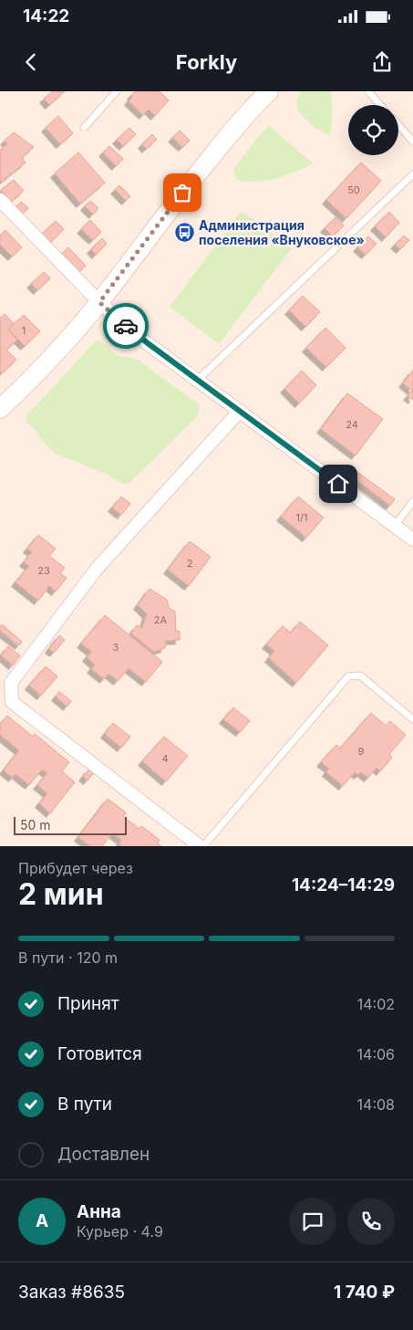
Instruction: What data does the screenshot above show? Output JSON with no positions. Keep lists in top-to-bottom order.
{
  "places": {
    "bus stop": ["Администрация поселения «Внуковское»"]
  },
  "house_numbers": [
    "50",
    "1",
    "24",
    "1/1",
    "2",
    "23",
    "2А",
    "3",
    "9",
    "4"
  ],
  "scale_bar": "50 m",
  "page": {
    "status": "14:22",
    "header": "Forkly",
    "scale": "50 m",
    "heading": ["2 мин", "Прибудет через", "14:24–14:29"],
    "panel": [
      "Анна",
      "Курьер · 4.9",
      "Заказ #8635",
      "1 740 ₽"
    ],
    "bar": "В пути · 120 m",
    "list": [
      ["Принят", "14:02"],
      ["Готовится", "14:06"],
      ["В пути", "14:08"],
      "Доставлен"
    ],
    "round": "А"
  }
}
